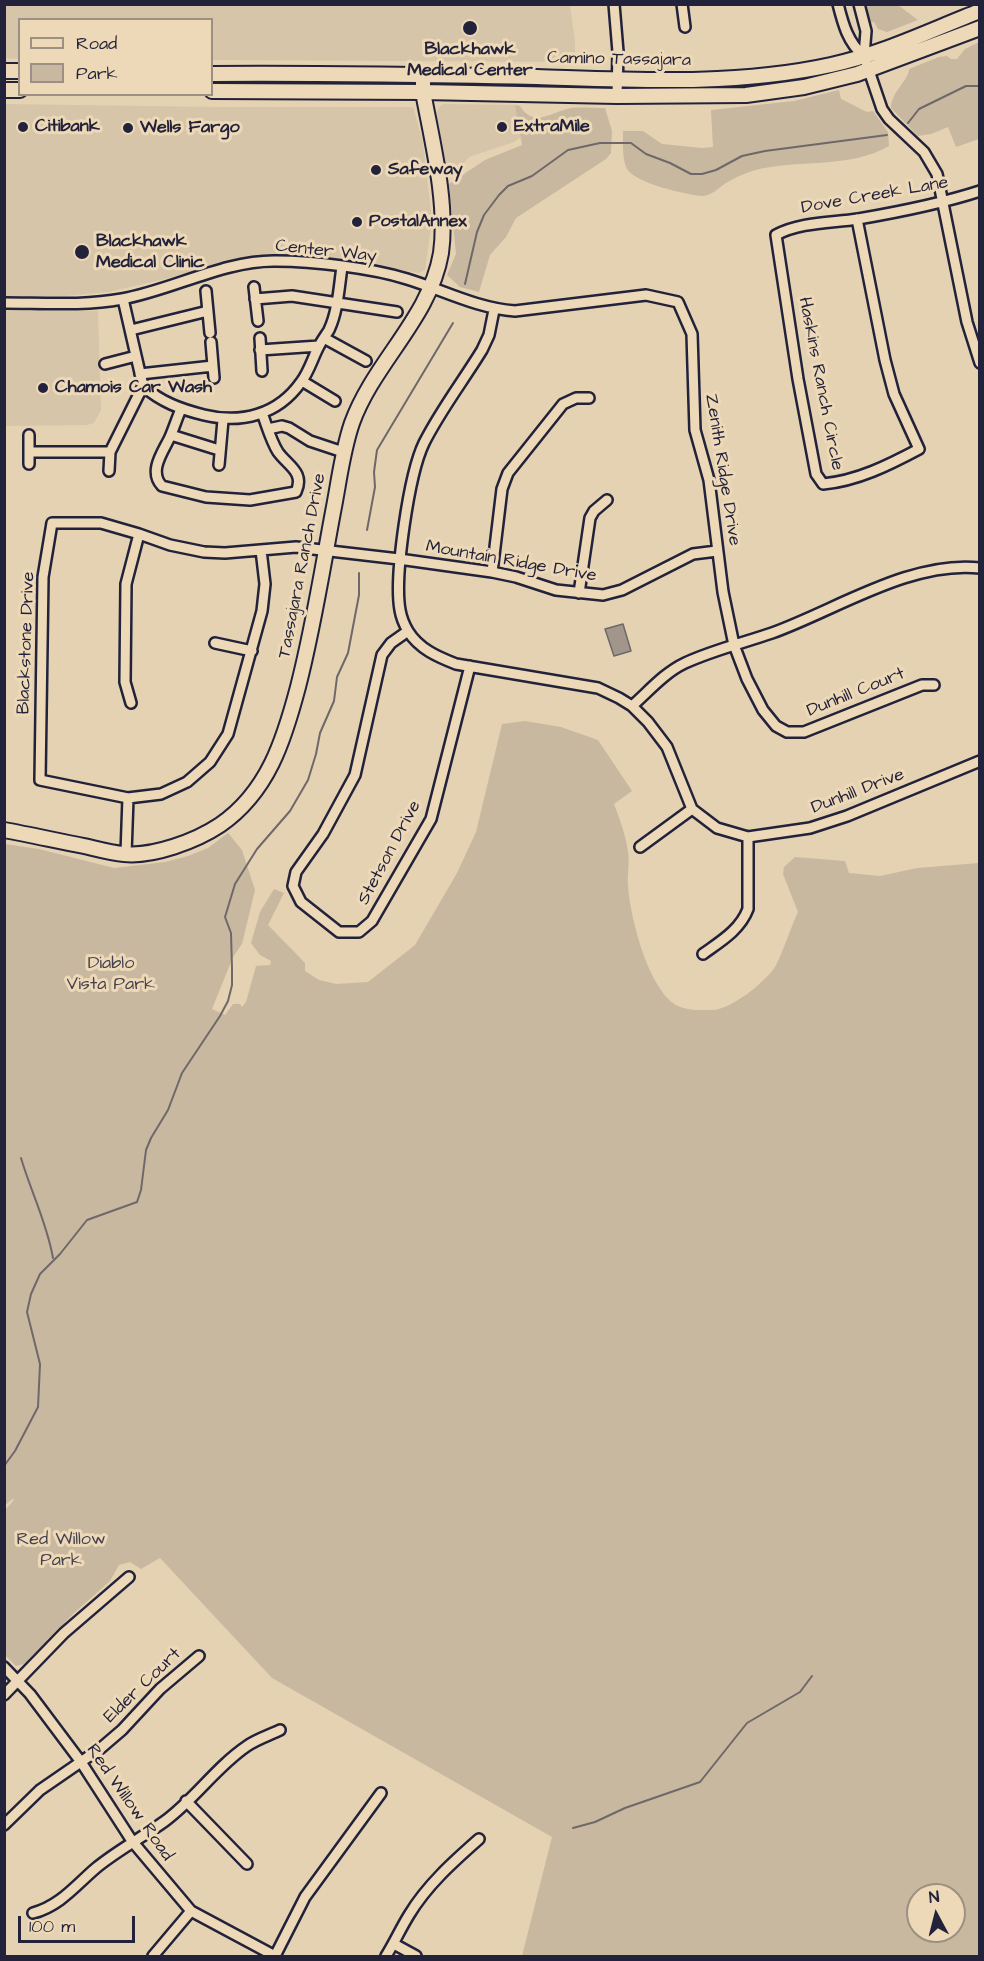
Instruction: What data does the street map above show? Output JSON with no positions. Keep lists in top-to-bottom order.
{
  "streets": {
    "main road": ["Camino Tassajara", "Tassajara Ranch Drive"],
    "street": [
      "Dove Creek Lane",
      "Center Way",
      "Haskins Ranch Circle",
      "Zenith Ridge Drive",
      "Mountain Ridge Drive",
      "Blackstone Drive",
      "Dunhill Court",
      "Dunhill Drive",
      "Stetson Drive",
      "Elder Court",
      "Red Willow Road"
    ]
  },
  "crossings": [
    ["Camino Tassajara", "Tassajara Ranch Drive"],
    ["Dove Creek Lane", "Haskins Ranch Circle"],
    ["Center Way", "Zenith Ridge Drive"],
    ["Center Way", "Tassajara Ranch Drive"],
    ["Zenith Ridge Drive", "Mountain Ridge Drive"],
    ["Zenith Ridge Drive", "Tassajara Ranch Drive"],
    ["Zenith Ridge Drive", "Dunhill Court"],
    ["Mountain Ridge Drive", "Tassajara Ranch Drive"],
    ["Mountain Ridge Drive", "Blackstone Drive"],
    ["Tassajara Ranch Drive", "Blackstone Drive"],
    ["Elder Court", "Red Willow Road"]
  ],
  "parks": ["Diablo Vista Park", "Red Willow Park"],
  "places": [
    "Blackhawk Medical Center",
    "Citibank",
    "ExtraMile",
    "Wells Fargo",
    "Safeway",
    "PostalAnnex",
    "Blackhawk Medical Clinic",
    "Chamois Car Wash"
  ],
  "legend": ["Road", "Park"],
  "scale_bar": "100 m",
  "north": "top"
}
